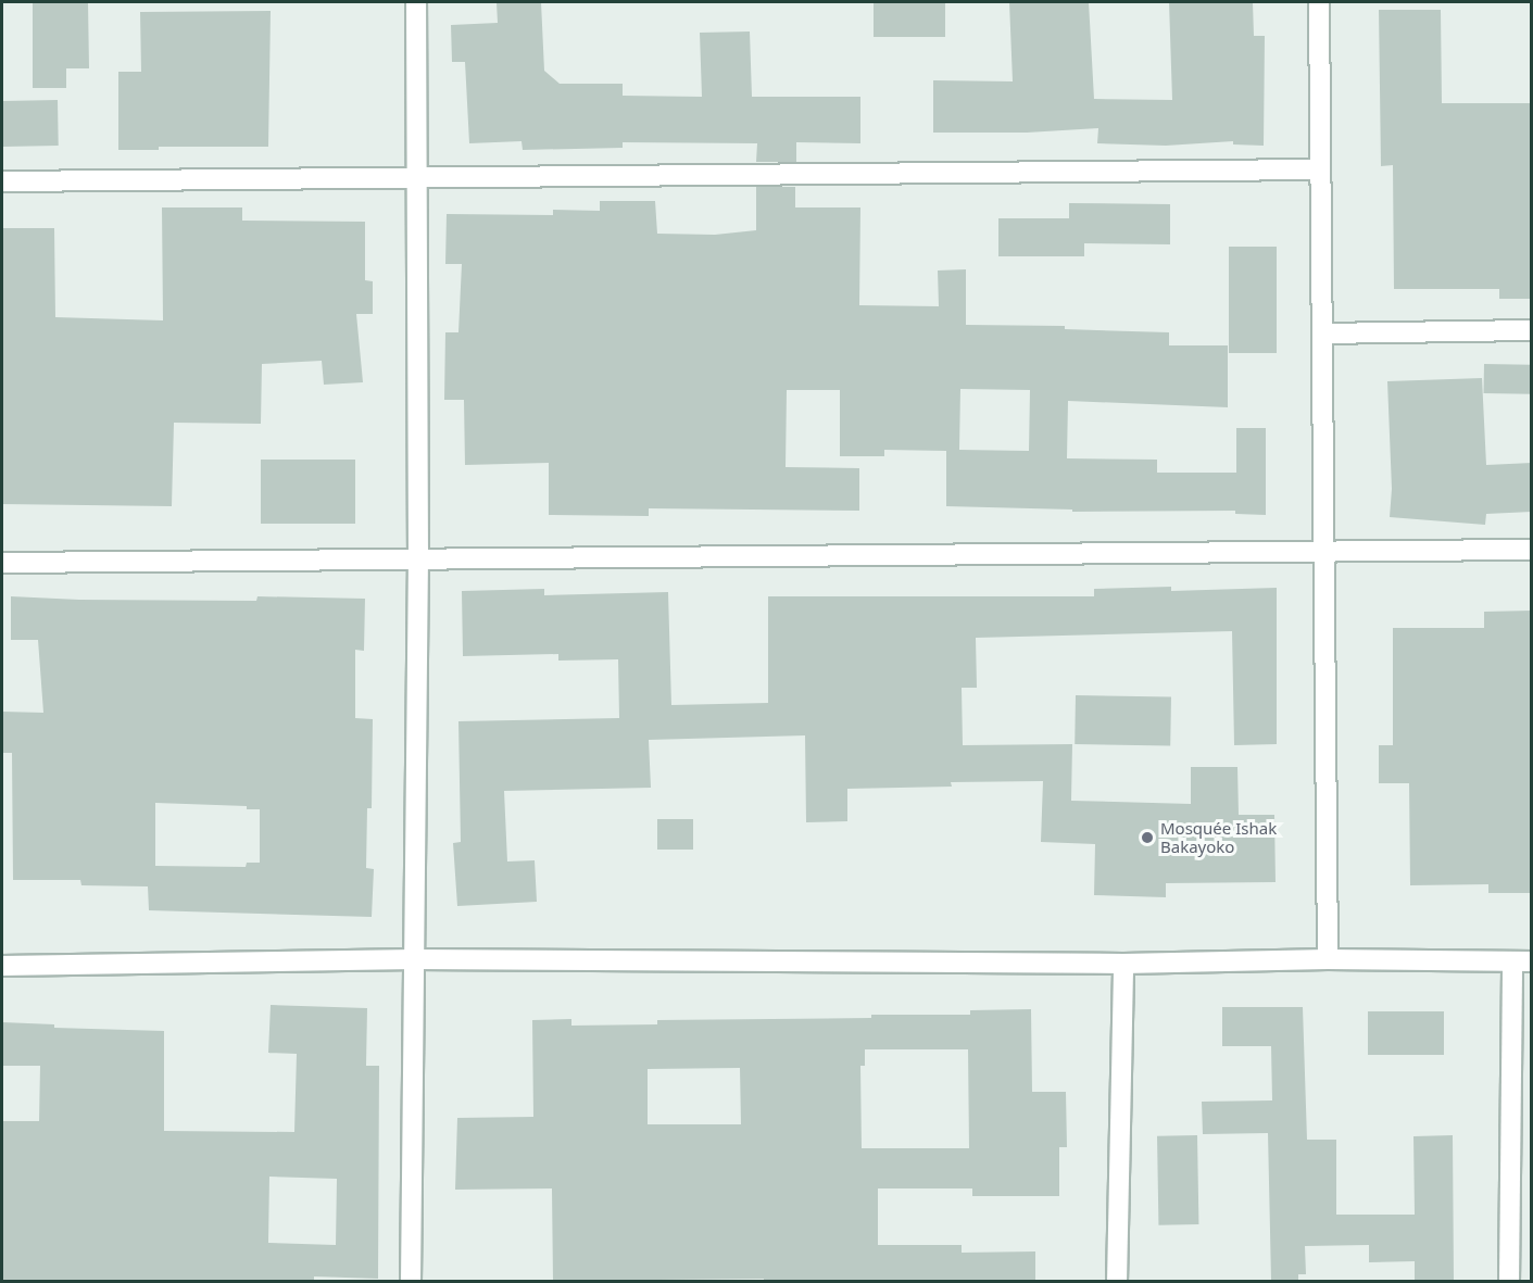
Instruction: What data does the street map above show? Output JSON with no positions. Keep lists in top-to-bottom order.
{
  "places": ["Mosquée Ishak Bakayoko"]
}
